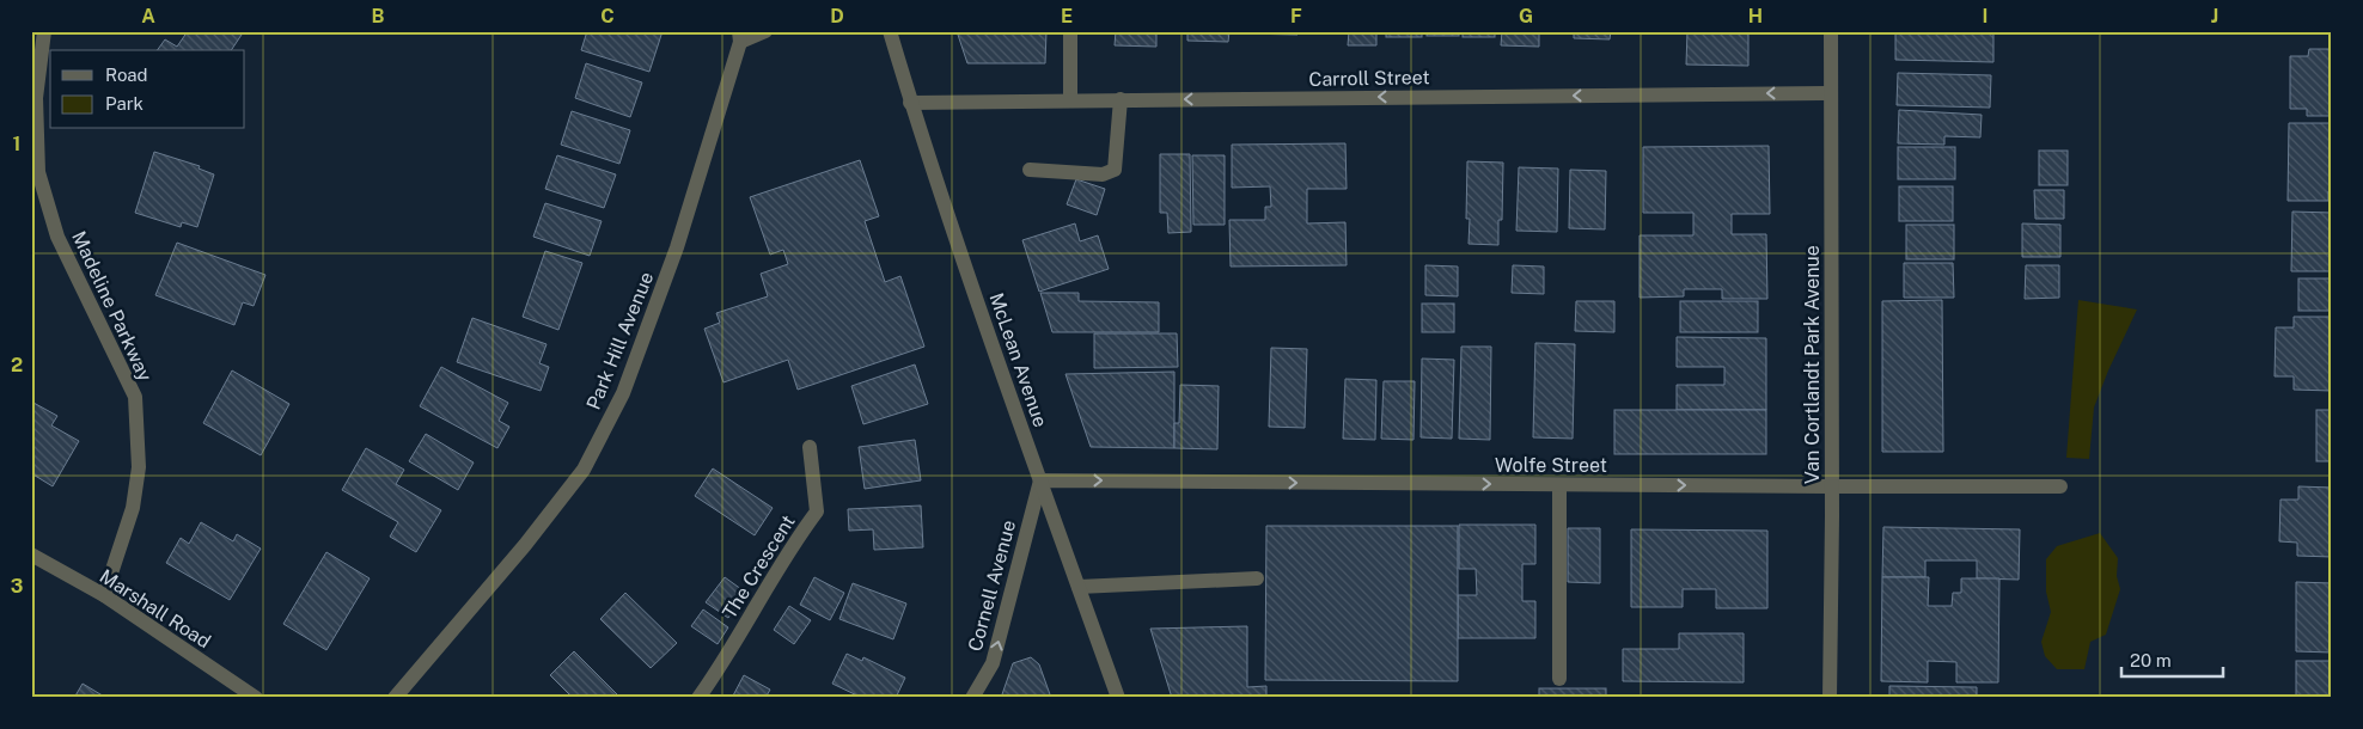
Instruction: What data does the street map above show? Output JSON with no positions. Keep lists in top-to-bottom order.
{
  "streets": {
    "street": [
      "Carroll Street",
      "Madeline Parkway",
      "Park Hill Avenue",
      "McLean Avenue",
      "Van Cortlandt Park Avenue",
      "Wolfe Street",
      "The Crescent",
      "Cornell Avenue",
      "Marshall Road"
    ]
  },
  "crossings": [
    ["Carroll Street", "McLean Avenue"],
    ["Carroll Street", "Van Cortlandt Park Avenue"],
    ["Madeline Parkway", "Marshall Road"],
    ["McLean Avenue", "Wolfe Street"],
    ["McLean Avenue", "Cornell Avenue"],
    ["Van Cortlandt Park Avenue", "Wolfe Street"],
    ["Wolfe Street", "Cornell Avenue"]
  ],
  "one_way": ["Carroll Street", "Wolfe Street", "Cornell Avenue"],
  "legend": ["Road", "Park"],
  "scale_bar": "20 m",
  "grid": {
    "columns": [
      "A",
      "B",
      "C",
      "D",
      "E",
      "F",
      "G",
      "H",
      "I",
      "J"
    ],
    "rows": ["1", "2", "3"]
  }
}
